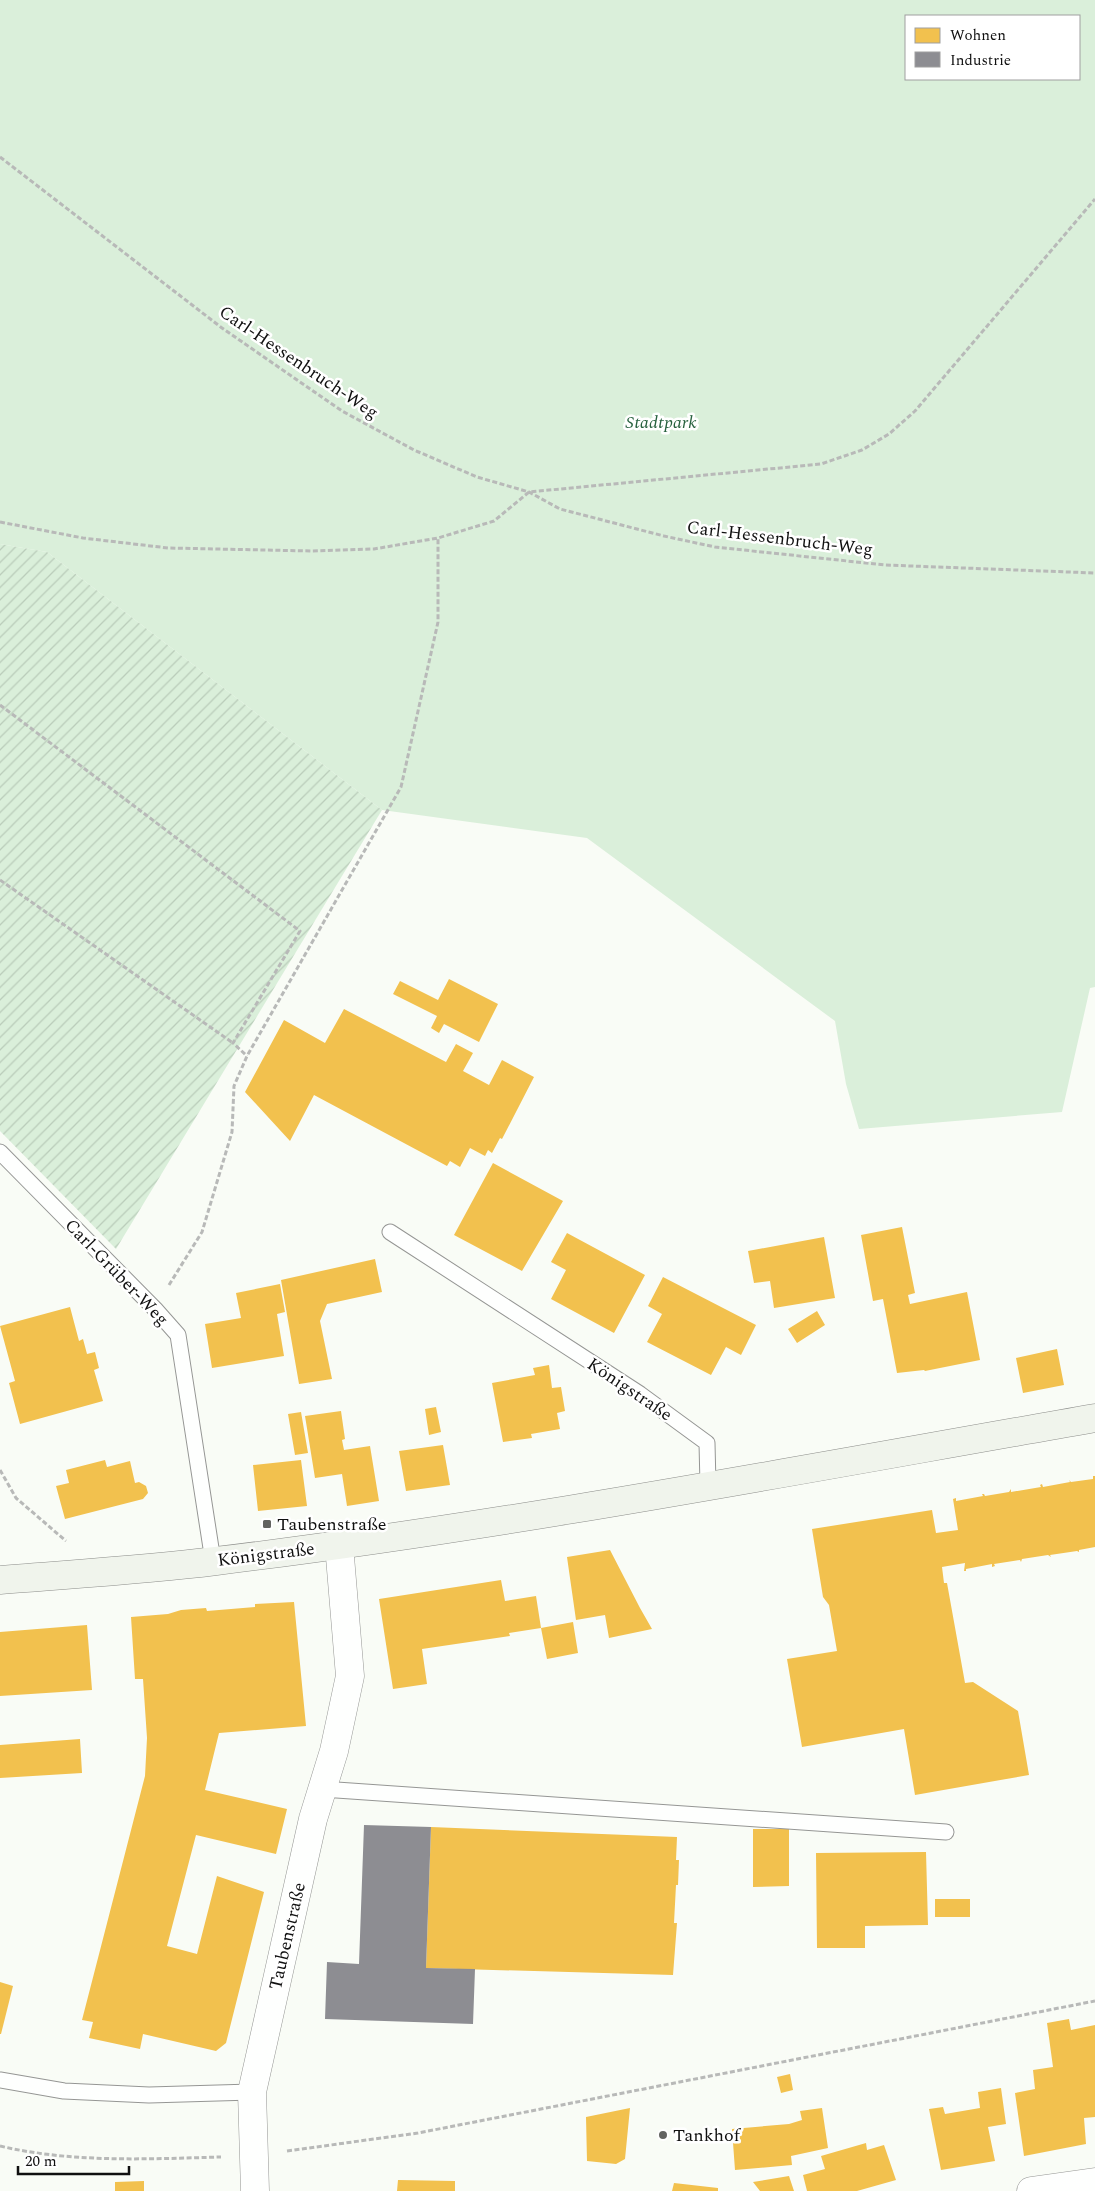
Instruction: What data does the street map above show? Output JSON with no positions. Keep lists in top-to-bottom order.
{
  "streets": {
    "main road": ["Königstraße"],
    "street": ["Taubenstraße"],
    "lane": ["Carl-Grüber-Weg"],
    "path": ["Carl-Hessenbruch-Weg"]
  },
  "crossings": [
    ["Carl-Grüber-Weg", "Königstraße"],
    ["Königstraße", "Taubenstraße"]
  ],
  "parks": ["Stadtpark"],
  "places": {
    "transit": ["Taubenstraße"],
    "other": ["Tankhof"]
  },
  "legend": ["Wohnen", "Industrie"],
  "scale_bar": "20 m"
}
